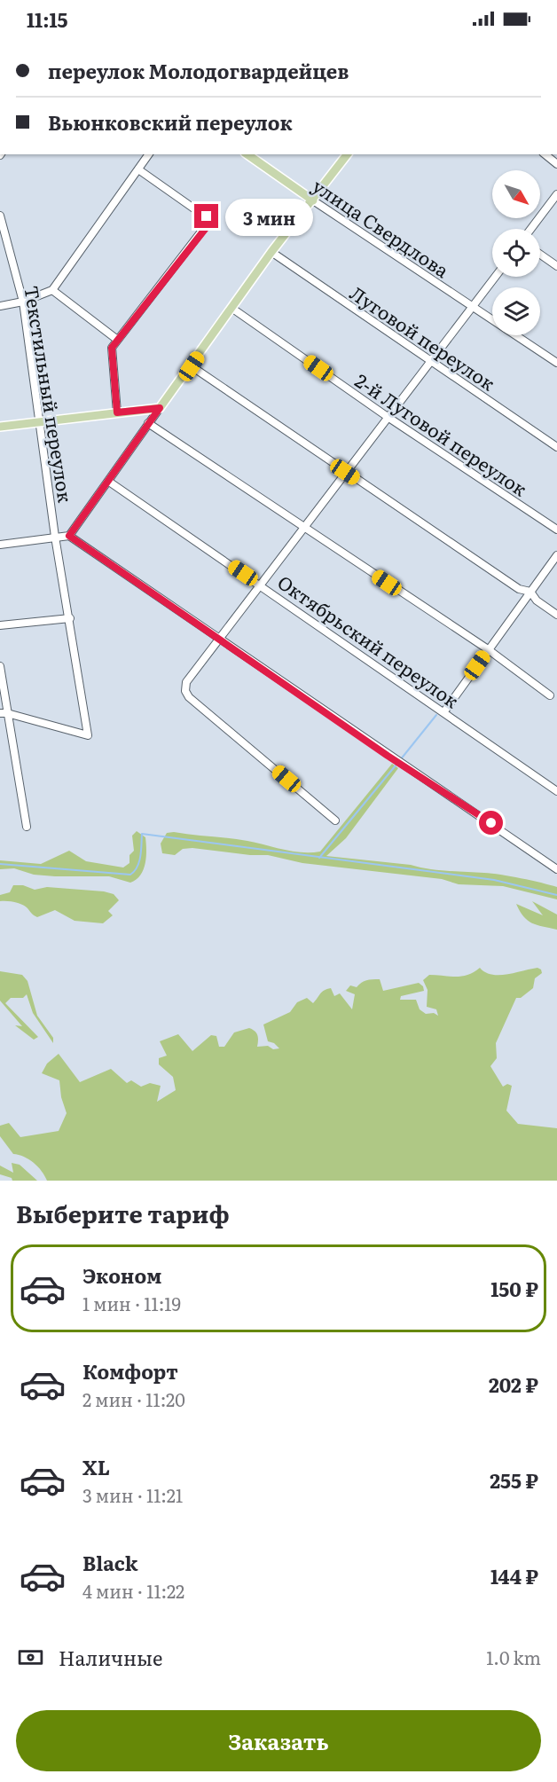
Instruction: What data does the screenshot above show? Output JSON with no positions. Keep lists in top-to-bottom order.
{
  "streets": {
    "main road": ["улица Свердлова"],
    "street": [
      "Луговой переулок",
      "Текстильный переулок",
      "2-й Луговой переулок",
      "Октябрьский переулок"
    ]
  },
  "north": "bottom right",
  "page": {
    "status": "11:15",
    "banner": ["переулок Молодогвардейцев", "Вьюнковский переулок"],
    "bubble": "3 мин",
    "heading": "Выберите тариф",
    "list": [
      {
        "name": "Эконом",
        "note": "1 мин · 11:19",
        "value": "150 ₽"
      },
      {
        "name": "Комфорт",
        "note": "2 мин · 11:20",
        "value": "202 ₽"
      },
      {
        "name": "XL",
        "note": "3 мин · 11:21",
        "value": "255 ₽"
      },
      {
        "name": "Black",
        "note": "4 мин · 11:22",
        "value": "144 ₽"
      }
    ],
    "pay": ["Наличные", "1.0 km"],
    "buttons": "Заказать"
  }
}
